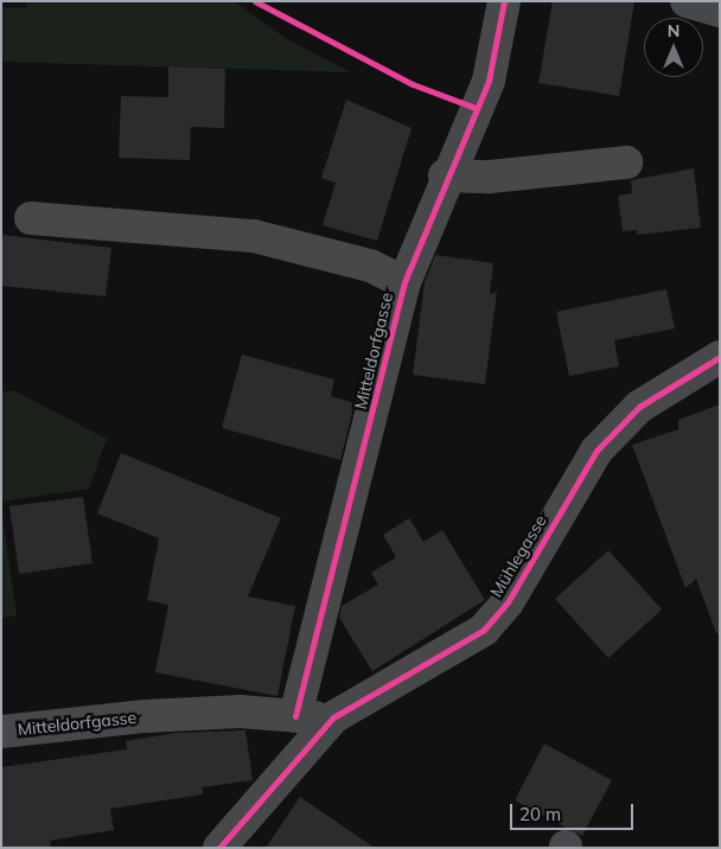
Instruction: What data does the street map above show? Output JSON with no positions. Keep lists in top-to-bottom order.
{
  "streets": {
    "street": ["Mitteldorfgasse", "Mühlegasse"]
  },
  "crossings": [
    ["Mitteldorfgasse", "Mühlegasse"]
  ],
  "scale_bar": "20 m",
  "north": "top"
}
